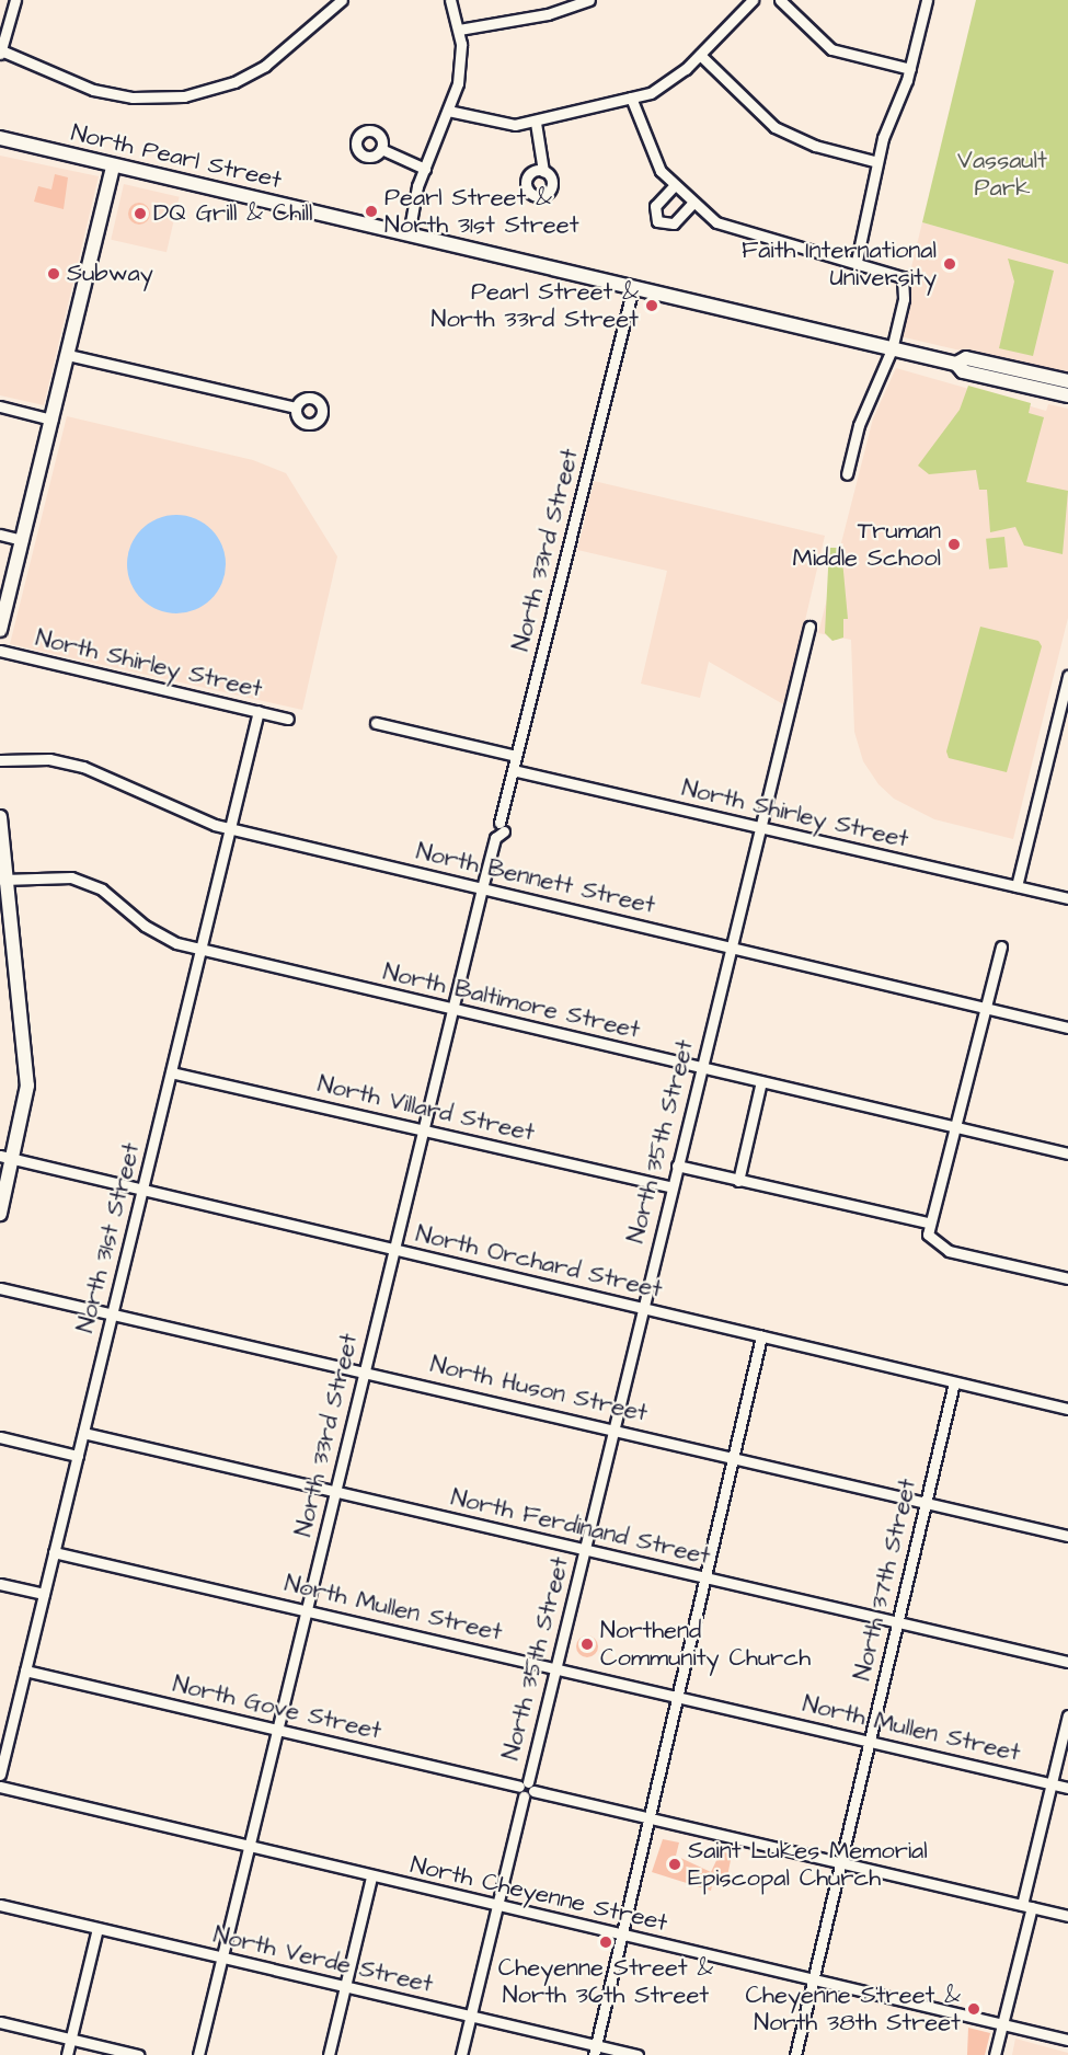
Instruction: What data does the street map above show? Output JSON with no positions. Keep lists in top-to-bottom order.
{
  "streets": {
    "main road": ["North Pearl Street"],
    "street": [
      "North 33rd Street",
      "North Shirley Street",
      "North Bennett Street",
      "North Baltimore Street",
      "North Villard Street",
      "North 35th Street",
      "North 31st Street",
      "North Orchard Street",
      "North Huson Street",
      "North Ferdinand Street",
      "North 37th Street",
      "North Mullen Street",
      "North Gove Street",
      "North Cheyenne Street",
      "North Verde Street"
    ]
  },
  "crossings": [
    ["North Pearl Street", "North 33rd Street"],
    ["North 33rd Street", "North Shirley Street"],
    ["North 33rd Street", "North Bennett Street"],
    ["North 33rd Street", "North Baltimore Street"],
    ["North 33rd Street", "North Villard Street"],
    ["North 33rd Street", "North Orchard Street"],
    ["North 33rd Street", "North Huson Street"],
    ["North 33rd Street", "North Ferdinand Street"],
    ["North 33rd Street", "North Mullen Street"],
    ["North 33rd Street", "North Gove Street"],
    ["North 33rd Street", "North Cheyenne Street"],
    ["North 33rd Street", "North Verde Street"],
    ["North Shirley Street", "North 35th Street"],
    ["North Shirley Street", "North 31st Street"],
    ["North Bennett Street", "North 35th Street"],
    ["North Bennett Street", "North 31st Street"],
    ["North Baltimore Street", "North 35th Street"],
    ["North Baltimore Street", "North 31st Street"],
    ["North Villard Street", "North 35th Street"],
    ["North Villard Street", "North 31st Street"],
    ["North 35th Street", "North Orchard Street"],
    ["North 35th Street", "North Huson Street"],
    ["North 35th Street", "North Ferdinand Street"],
    ["North 35th Street", "North Mullen Street"],
    ["North 35th Street", "North Gove Street"],
    ["North 35th Street", "North Cheyenne Street"],
    ["North 35th Street", "North Verde Street"],
    ["North 31st Street", "North Orchard Street"],
    ["North 31st Street", "North Huson Street"],
    ["North 31st Street", "North Ferdinand Street"],
    ["North 31st Street", "North Mullen Street"],
    ["North 31st Street", "North Gove Street"],
    ["North Orchard Street", "North 37th Street"],
    ["North Huson Street", "North 37th Street"],
    ["North Ferdinand Street", "North 37th Street"],
    ["North 37th Street", "North Mullen Street"],
    ["North 37th Street", "North Gove Street"],
    ["North 37th Street", "North Cheyenne Street"]
  ],
  "parks": ["Vassault Park"],
  "places": [
    "Pearl Street & North 31st Street",
    "DQ Grill & Chill",
    "Faith International University",
    "Subway",
    "Pearl Street & North 33rd Street",
    "Truman Middle School",
    "Northend Community Church",
    "Saint Lukes Memorial Episcopal Church",
    "Cheyenne Street & North 36th Street",
    "Cheyenne Street & North 38th Street"
  ]
}
